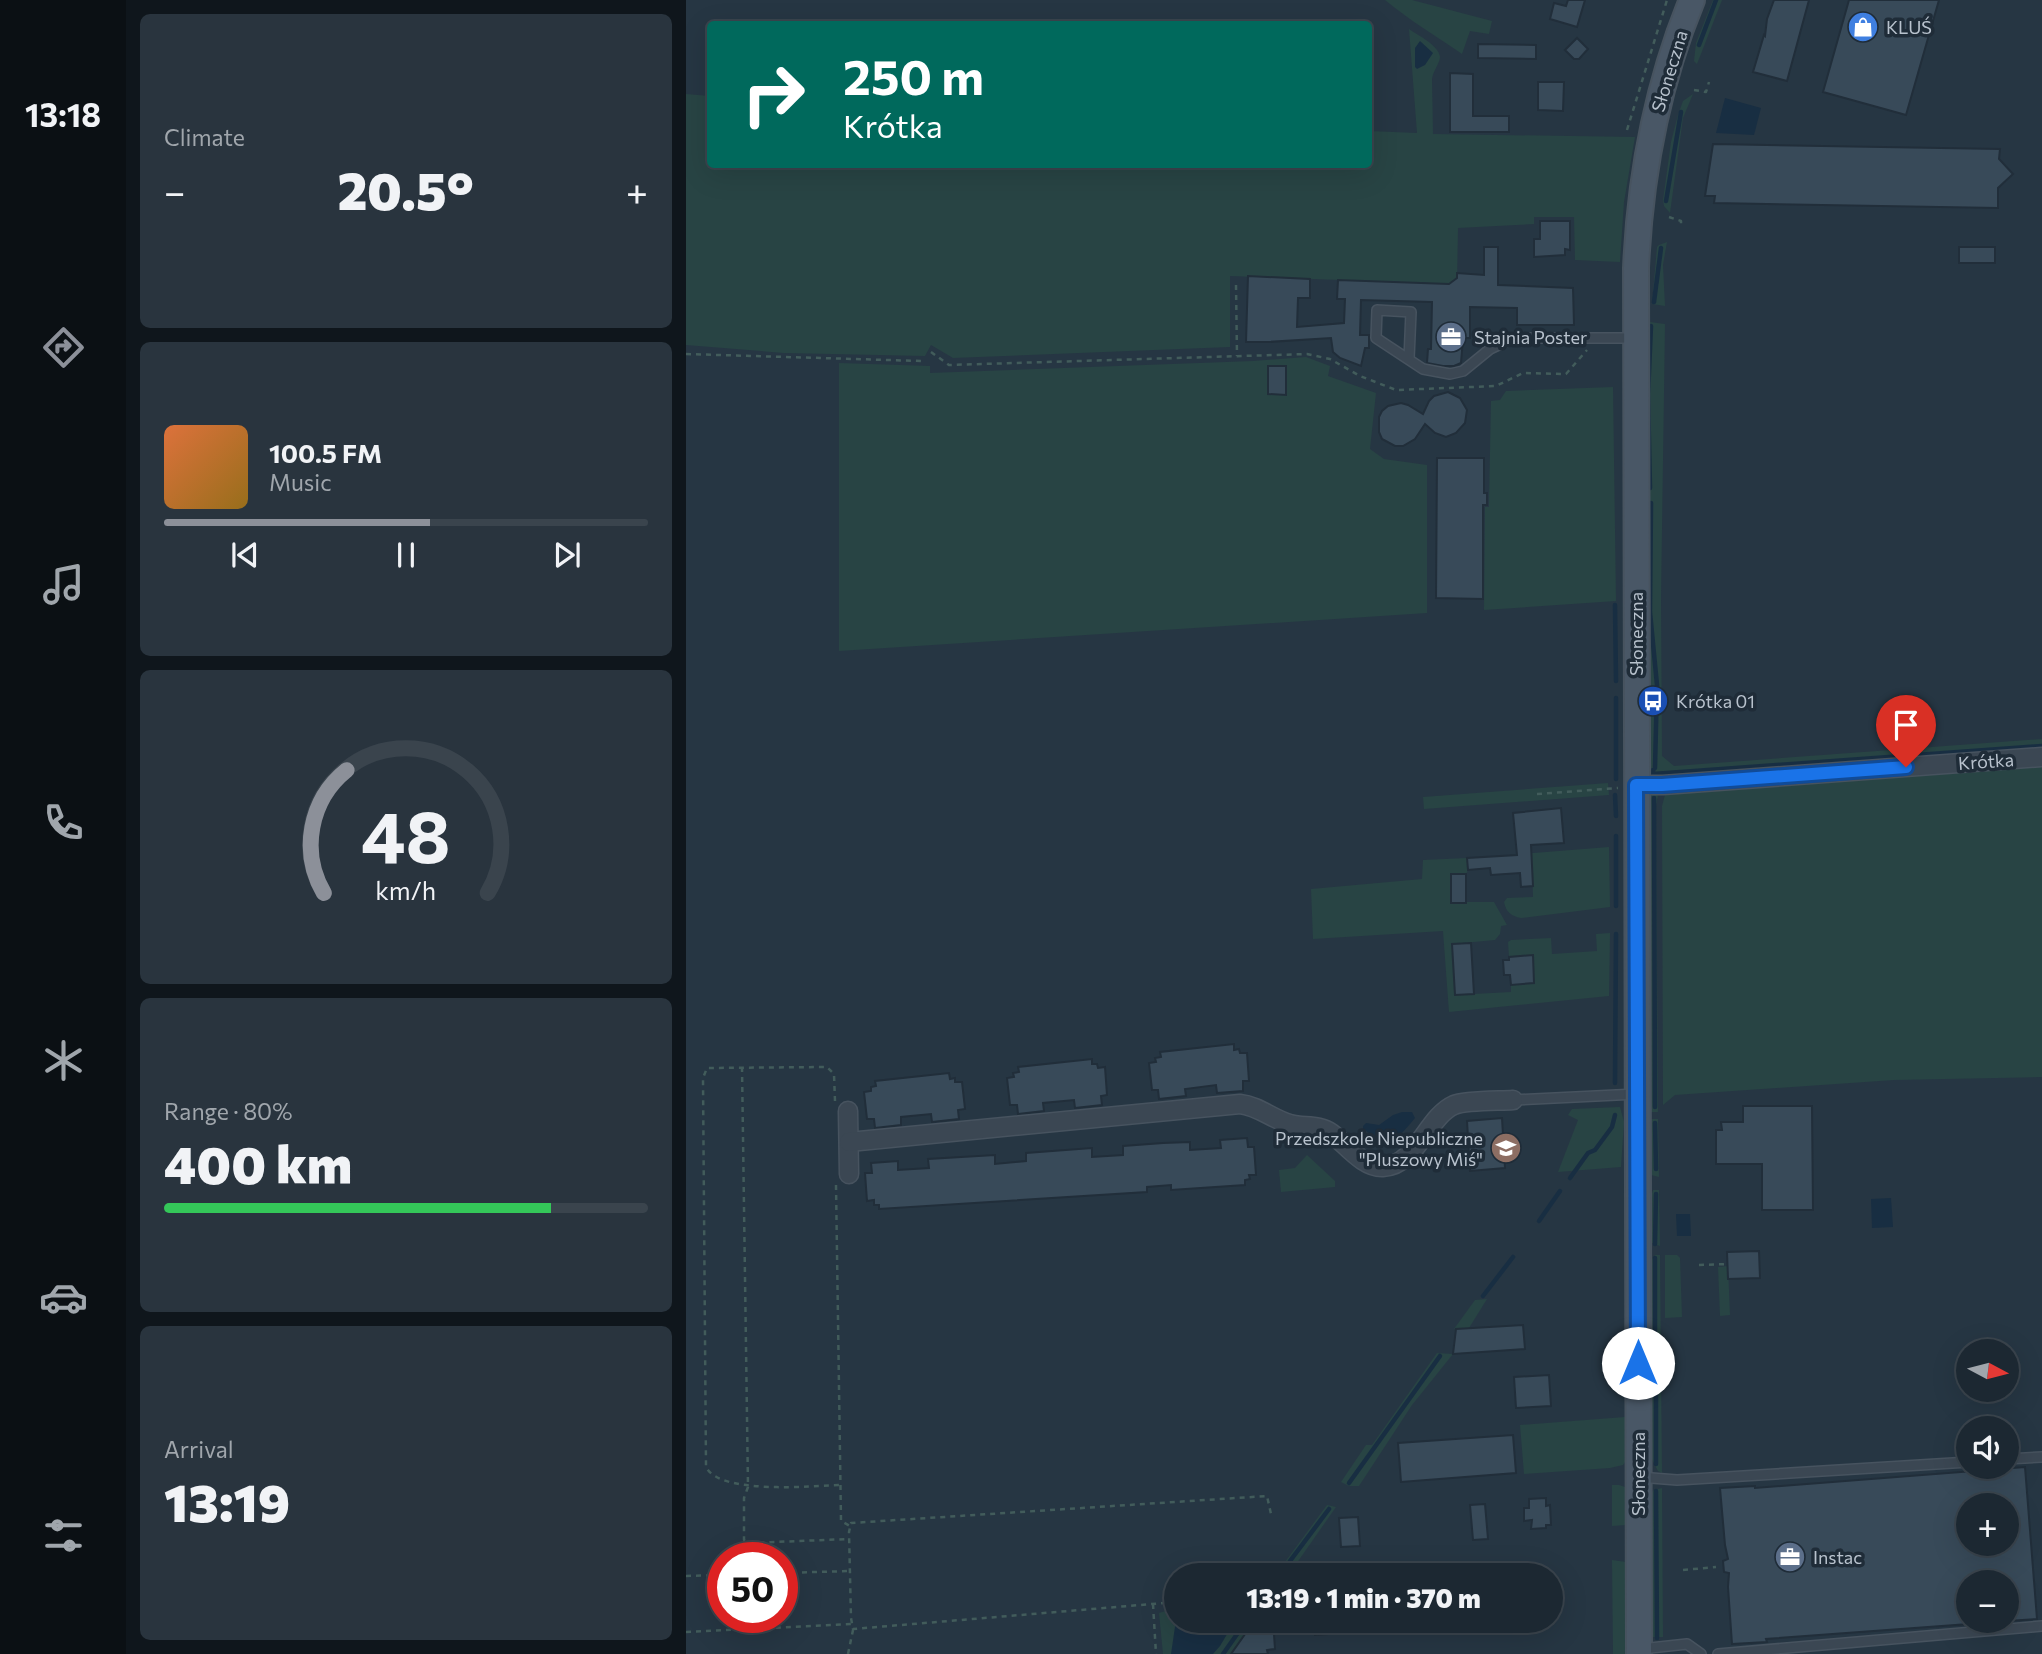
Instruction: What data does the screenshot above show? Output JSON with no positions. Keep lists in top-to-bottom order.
{
  "streets": {
    "main road": ["Słoneczna"],
    "street": ["Krótka"]
  },
  "crossings": [
    ["Słoneczna", "Krótka"]
  ],
  "places": {
    "shop": ["KLUŚ"],
    "office": ["Stajnia Poster", "Instac"],
    "bus stop": ["Krótka 01"],
    "school or university": ["Przedszkole Niepubliczne \"Pluszowy Miś\""]
  },
  "north": "right",
  "page": {
    "tabs": "13:18",
    "tile": [
      "Climate",
      ["Range · 80%", "400 km"],
      ["Arrival", "13:19"]
    ],
    "turn": ["250 m", "Krótka"],
    "heat": ["−", "20.5°", "+"],
    "song": ["100.5 FM", "Music"],
    "map_buttons": ["+", "−"],
    "limit": "50",
    "trip": "13:19 · 1 min · 370 m",
    "gauge": ["48", "km/h"]
  }
}
